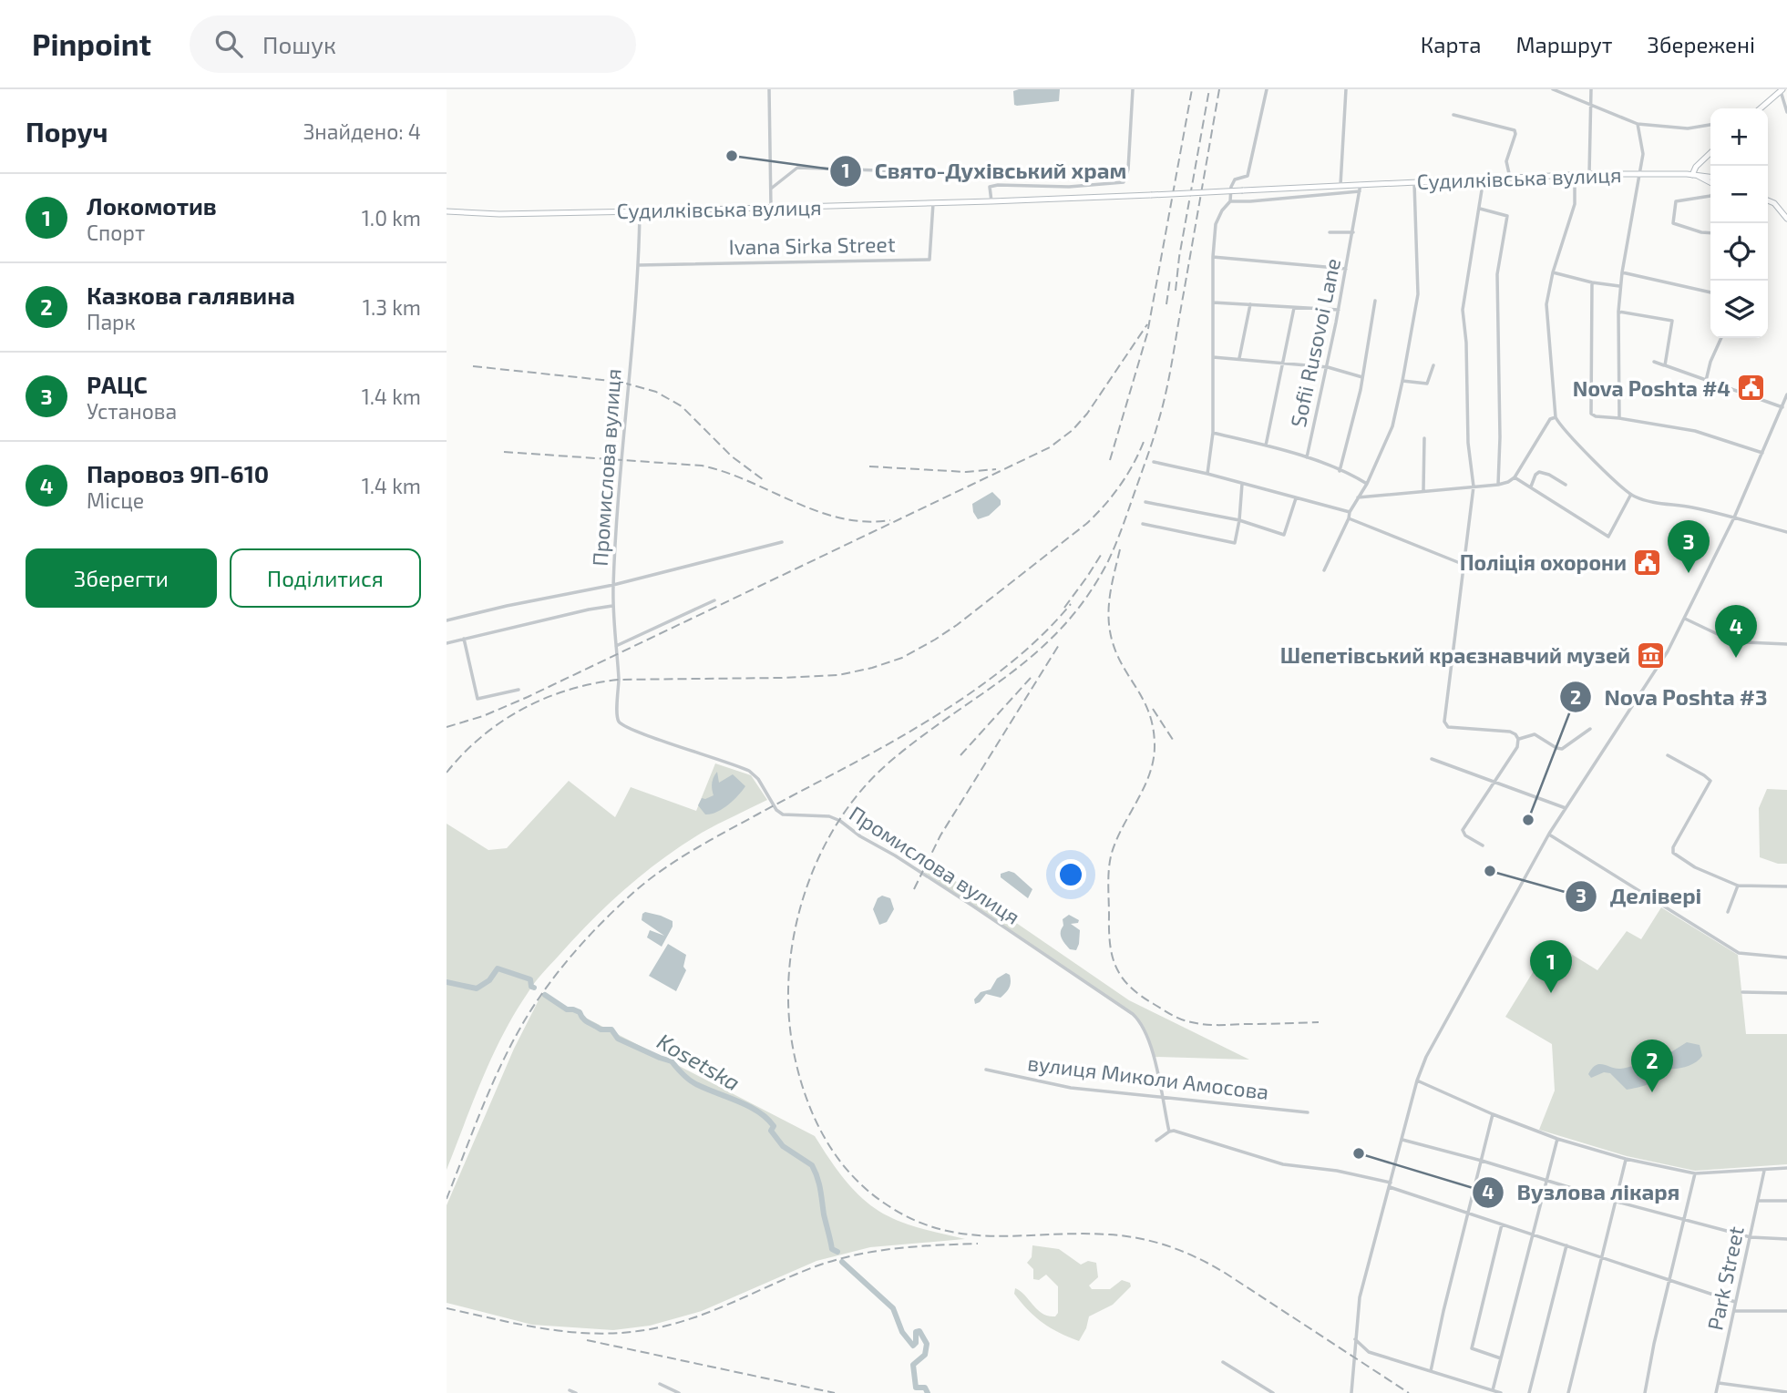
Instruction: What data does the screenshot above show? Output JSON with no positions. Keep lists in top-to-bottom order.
{
  "streets": {
    "main road": ["Судилківська вулиця"],
    "street": [
      "Ivana Sirka Street",
      "Sofii Rusovoi Lane",
      "Промислова вулиця",
      "вулиця Миколи Амосова",
      "Park Street"
    ]
  },
  "crossings": [
    ["Судилківська вулиця", "Ivana Sirka Street"],
    ["Судилківська вулиця", "Sofii Rusovoi Lane"],
    ["Судилківська вулиця", "Промислова вулиця"],
    ["Ivana Sirka Street", "Промислова вулиця"],
    ["Промислова вулиця", "вулиця Миколи Амосова"]
  ],
  "water": ["Kosetska"],
  "places": {
    "other": [
      "Свято-Духівський храм",
      "Nova Poshta #3",
      "Делівері",
      "Вузлова лікаря"
    ],
    "public building": ["Nova Poshta #4", "Поліція охорони"],
    "museum": ["Шепетівський краєзнавчий музей"]
  },
  "page": {
    "header": "Pinpoint",
    "search": "Пошук",
    "nav": ["Карта", "Маршрут", "Збережені"],
    "heading": ["Поруч", "Знайдено: 4"],
    "map_buttons": ["+", "−"],
    "list": [
      {
        "mark": "1",
        "name": "Локомотив",
        "note": "Спорт",
        "value": "1.0 km"
      },
      {
        "mark": "2",
        "name": "Казкова галявина",
        "note": "Парк",
        "value": "1.3 km"
      },
      {
        "mark": "3",
        "name": "РАЦС",
        "note": "Установа",
        "value": "1.4 km"
      },
      {
        "mark": "4",
        "name": "Паровоз 9П-610",
        "note": "Місце",
        "value": "1.4 km"
      }
    ],
    "pins": [
      "3",
      "4",
      "1",
      "2"
    ],
    "buttons": ["Зберегти", "Поділитися"]
  }
}
